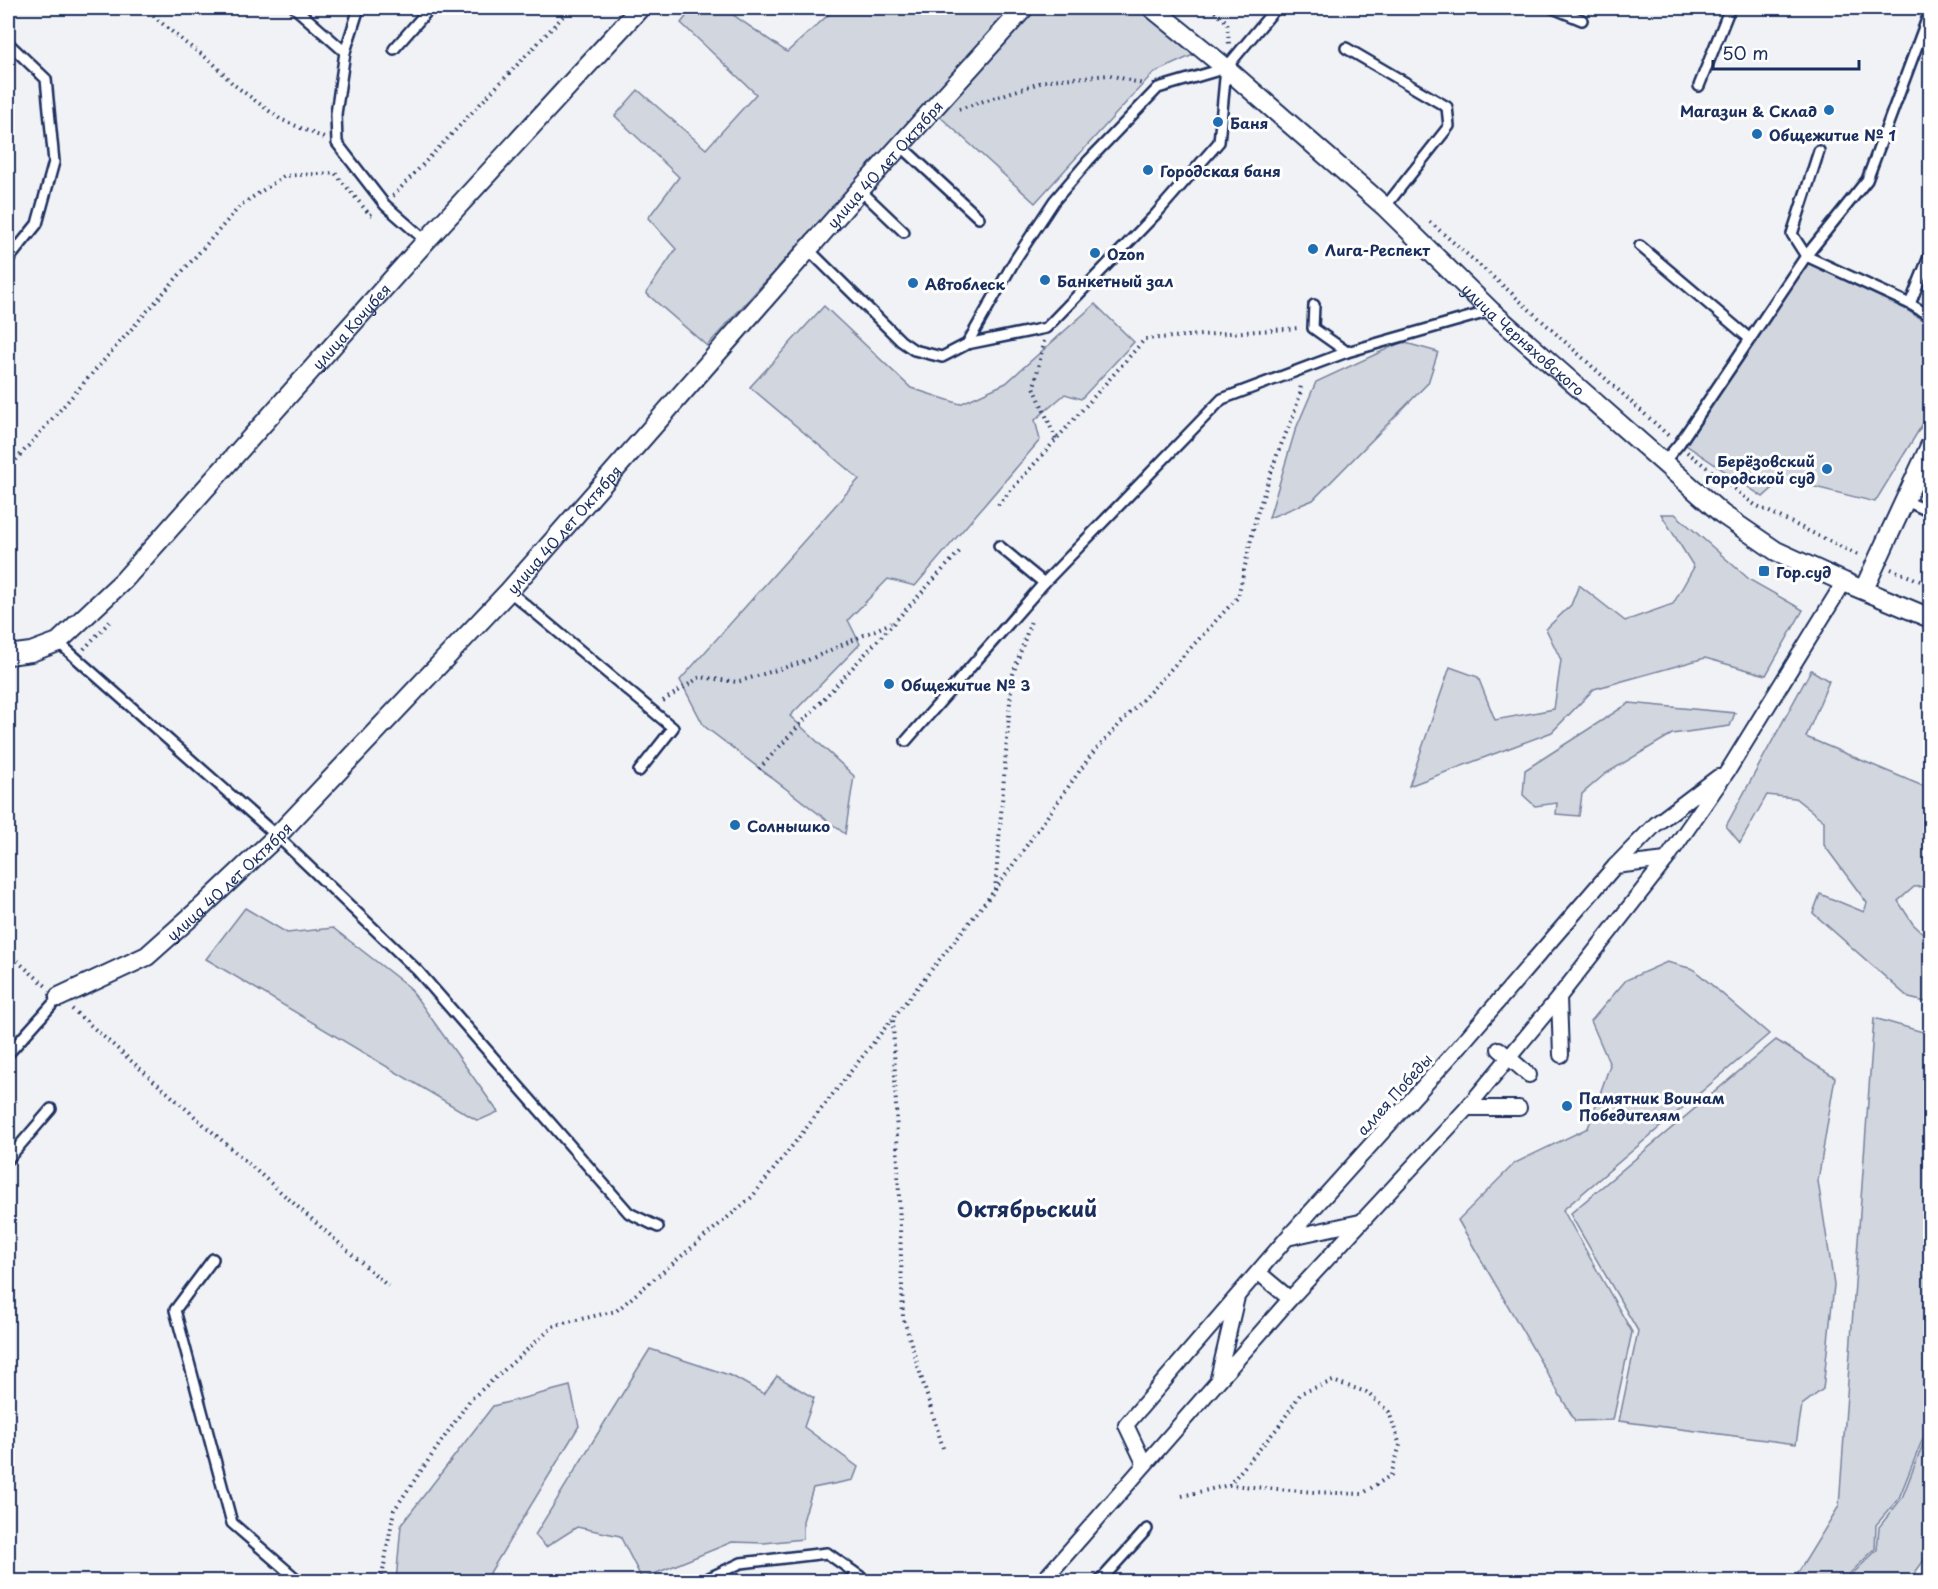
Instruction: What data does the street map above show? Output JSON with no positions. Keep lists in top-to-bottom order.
{
  "streets": {
    "street": [
      "улица 40 лет Октября",
      "улица Кочубея",
      "улица Черняховского",
      "аллея Победы"
    ]
  },
  "districts": ["Октябрьский"],
  "places": {
    "other": [
      "Магазин & Склад",
      "Баня",
      "Общежитие № 1",
      "Городская баня",
      "Лига-Респект",
      "Ozon",
      "Банкетный зал",
      "Автоблеск",
      "Берёзовский городской суд",
      "Общежитие № 3",
      "Солнышко",
      "Памятник Воинам Победителям"
    ],
    "transit": ["Гор.суд"]
  },
  "scale_bar": "50 m"
}
